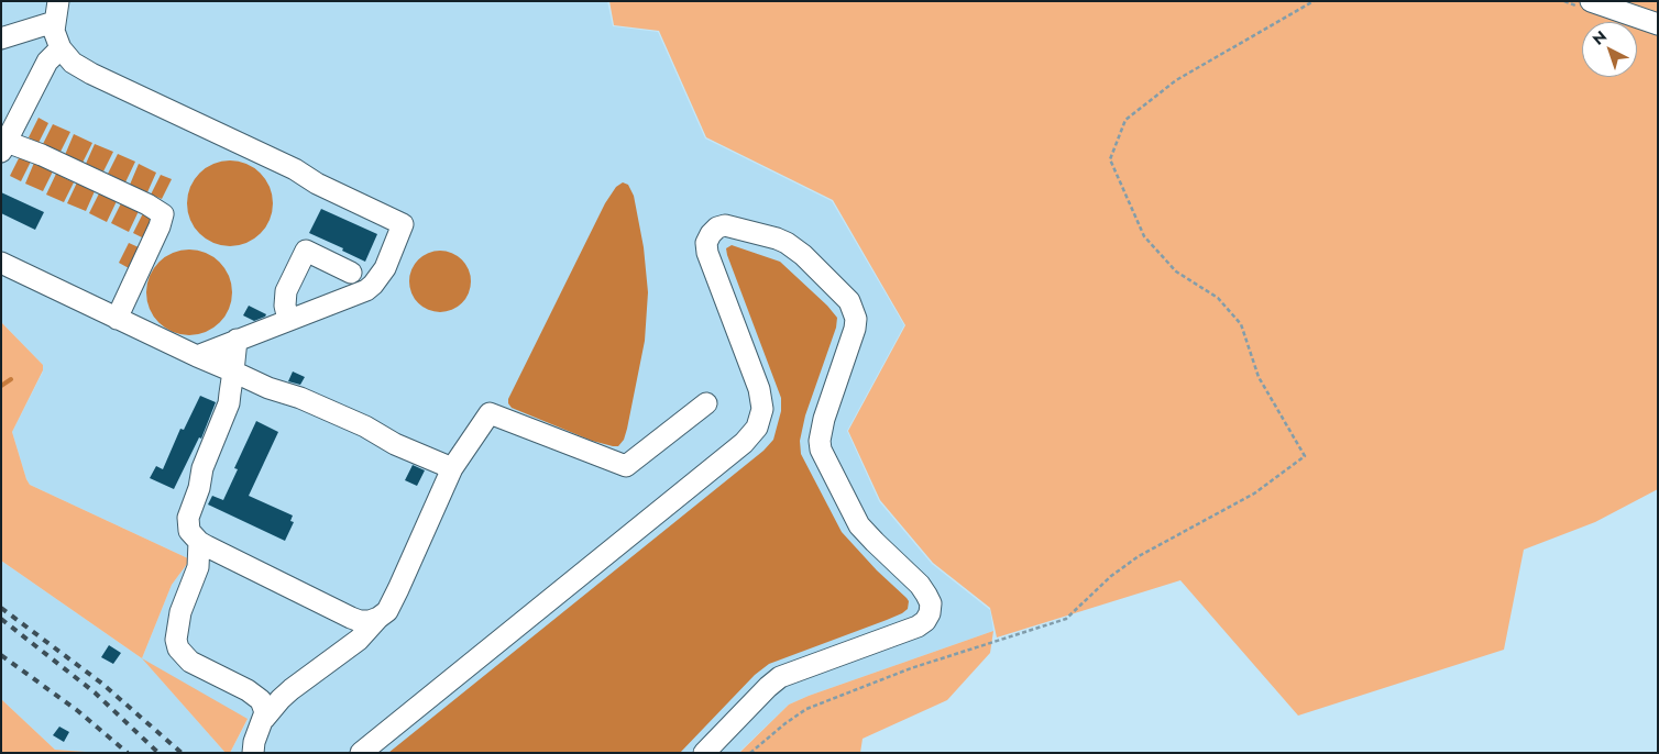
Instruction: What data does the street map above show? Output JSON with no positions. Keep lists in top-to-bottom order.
{
  "north": "top left"
}
